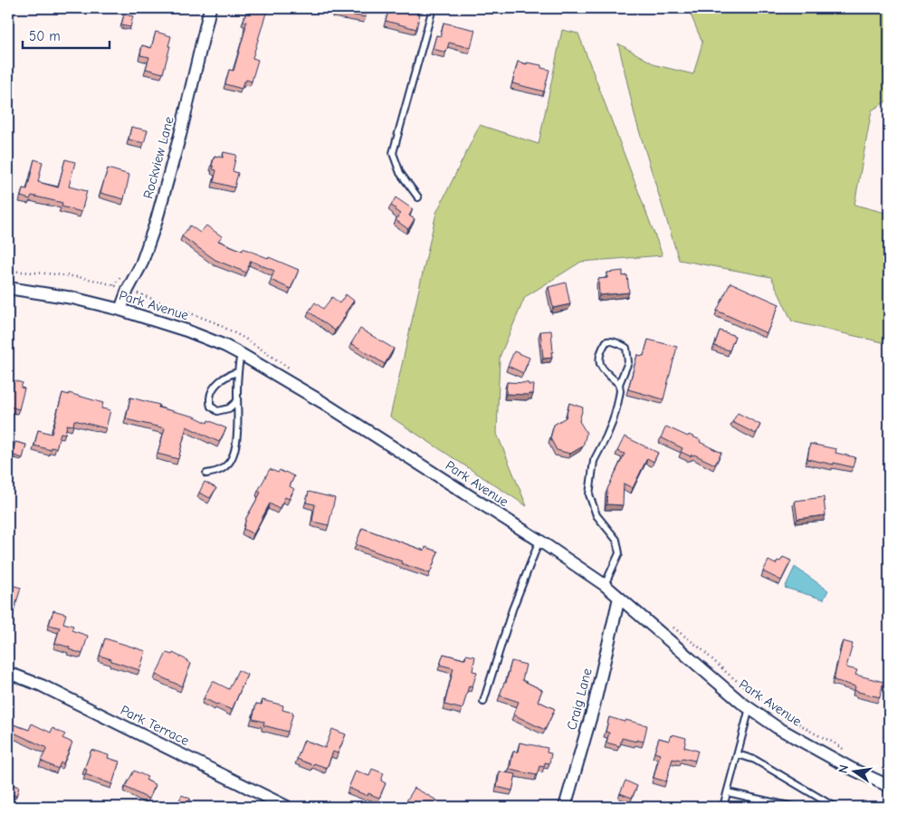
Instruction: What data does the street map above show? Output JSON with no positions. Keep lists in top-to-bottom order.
{
  "streets": {
    "street": [
      "Rockview Lane",
      "Park Avenue",
      "Craig Lane",
      "Park Terrace"
    ]
  },
  "crossings": [
    ["Rockview Lane", "Park Avenue"],
    ["Park Avenue", "Craig Lane"]
  ],
  "scale_bar": "50 m",
  "north": "left"
}
